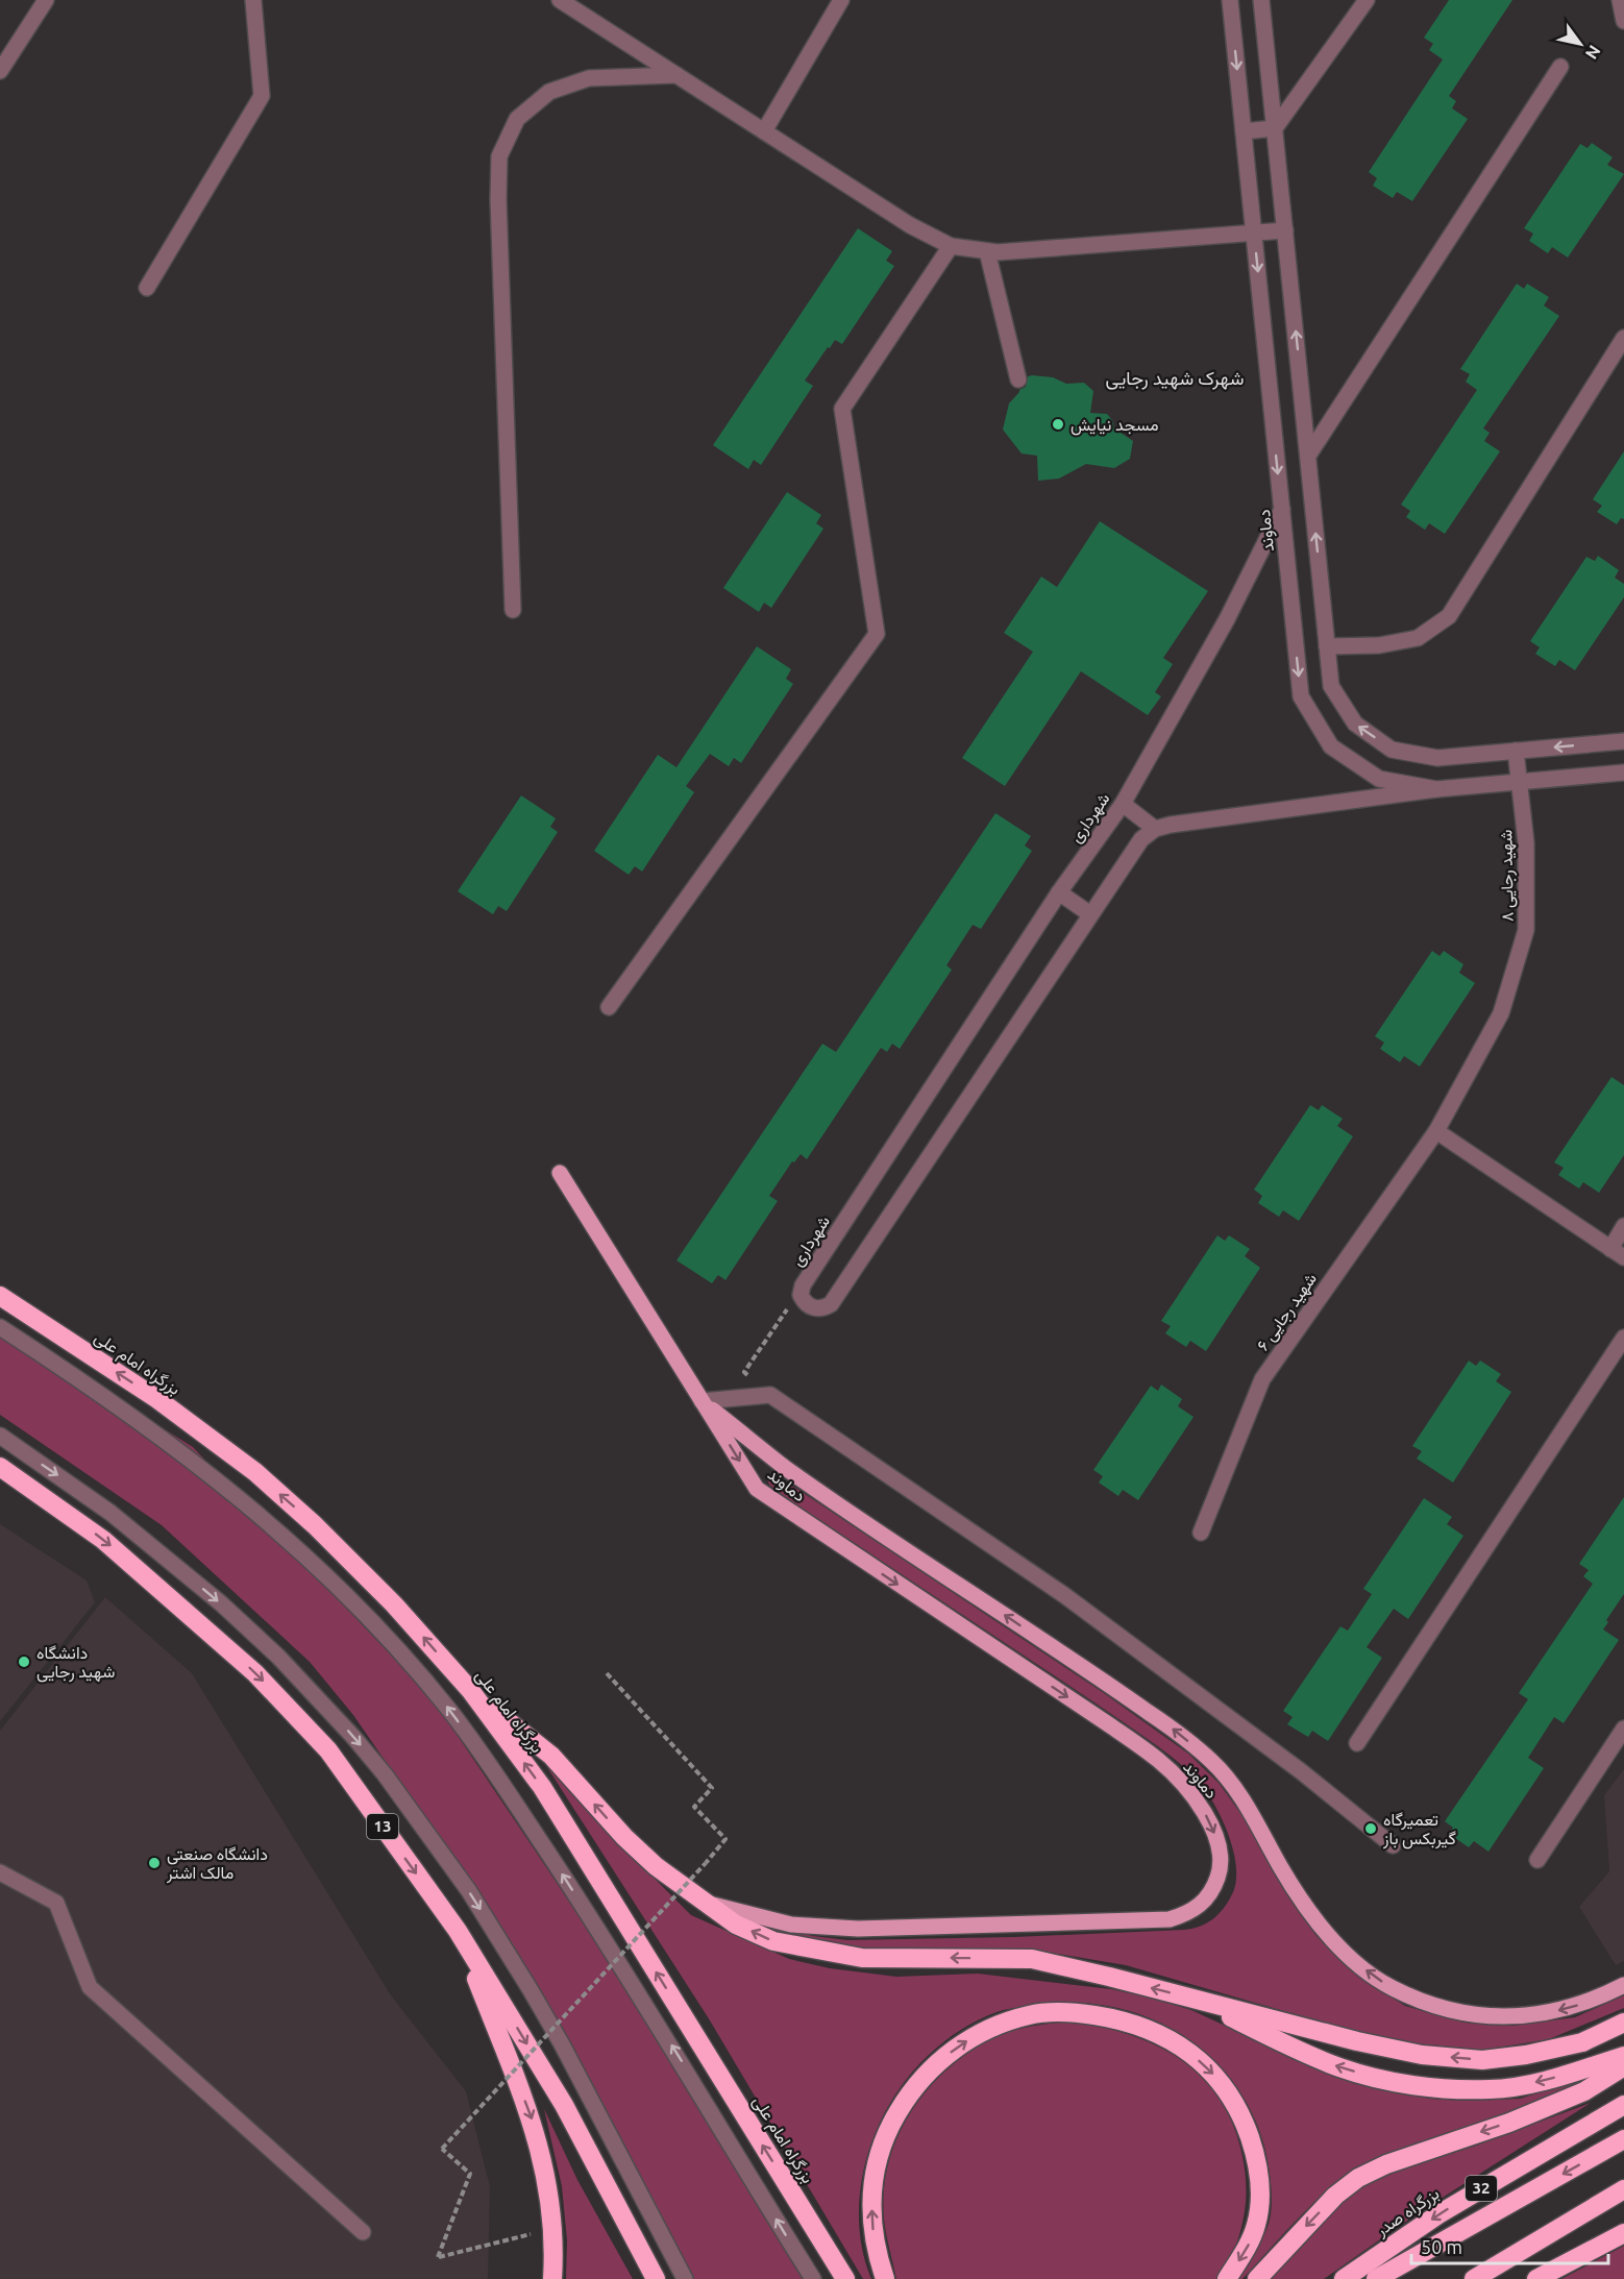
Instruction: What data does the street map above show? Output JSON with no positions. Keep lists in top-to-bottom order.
{
  "streets": {
    "highway": [
      "بزرگراه امام علی",
      "13",
      "32",
      "بزرگراه صدر"
    ],
    "main road": ["دماوند"],
    "street": ["شهرداری", "شهید رجایی ۸", "شهید رجایی ۶"]
  },
  "crossings": [
    ["دماوند", "شهرداری"],
    ["دماوند", "شهید رجایی ۸"],
    ["شهید رجایی ۸", "شهید رجایی ۶"]
  ],
  "districts": ["شهرک شهید رجایی"],
  "places": [
    "مسجد نیایش",
    "دانشگاه شهید رجایی",
    "تعمیرگاه گیربکس باز",
    "دانشگاه صنعتی مالک اشتر"
  ],
  "scale_bar": "50 m",
  "north": "bottom right"
}
